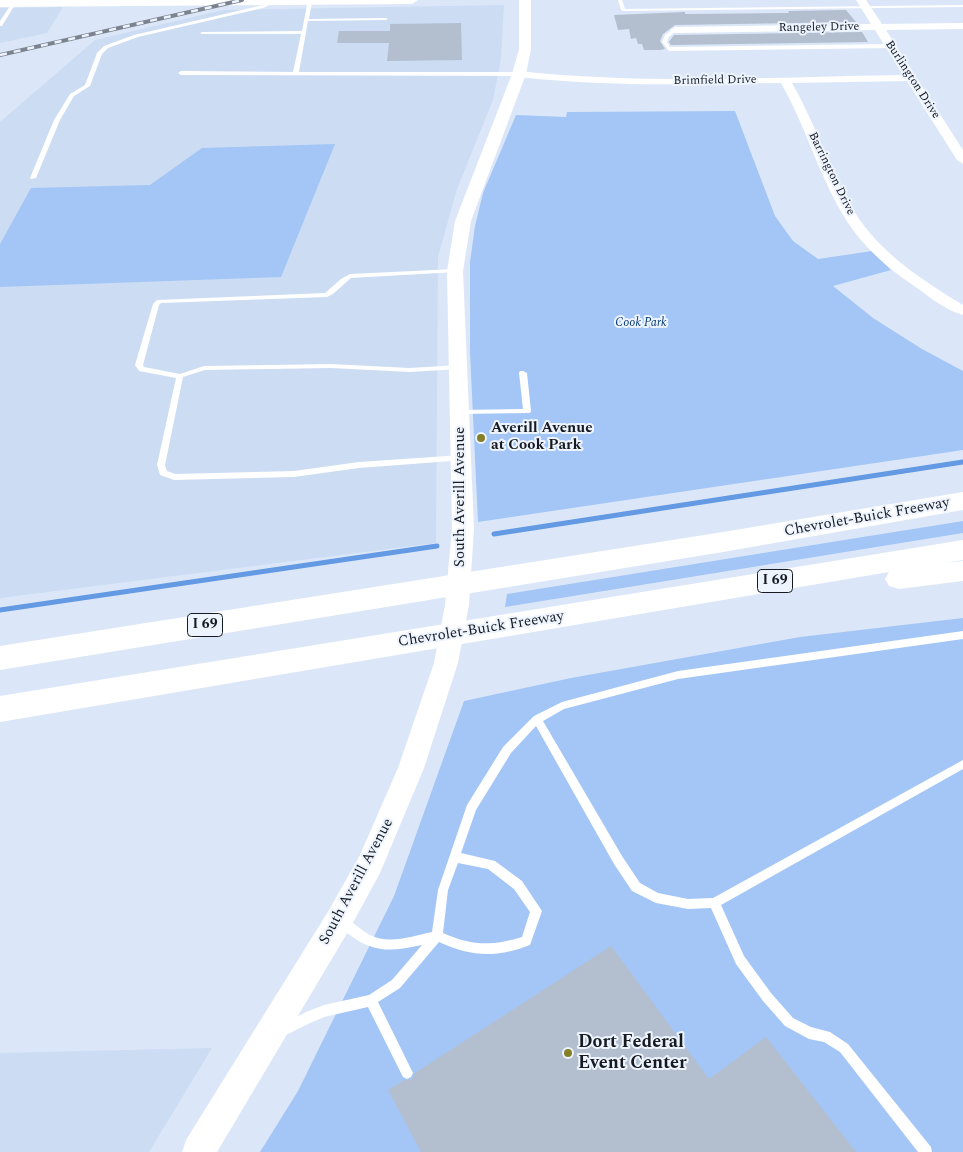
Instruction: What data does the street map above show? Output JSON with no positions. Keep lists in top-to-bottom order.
{
  "streets": {
    "highway": ["Chevrolet-Buick Freeway", "I 69"],
    "street": [
      "Rangeley Drive",
      "Burlington Drive",
      "Brimfield Drive",
      "Barrington Drive",
      "South Averill Avenue"
    ]
  },
  "crossings": [
    ["Rangeley Drive", "Burlington Drive"],
    ["Burlington Drive", "Brimfield Drive"],
    ["Brimfield Drive", "Barrington Drive"],
    ["Brimfield Drive", "South Averill Avenue"]
  ],
  "parks": ["Cook Park"],
  "places": ["Averill Avenue at Cook Park", "Dort Federal Event Center"]
}
